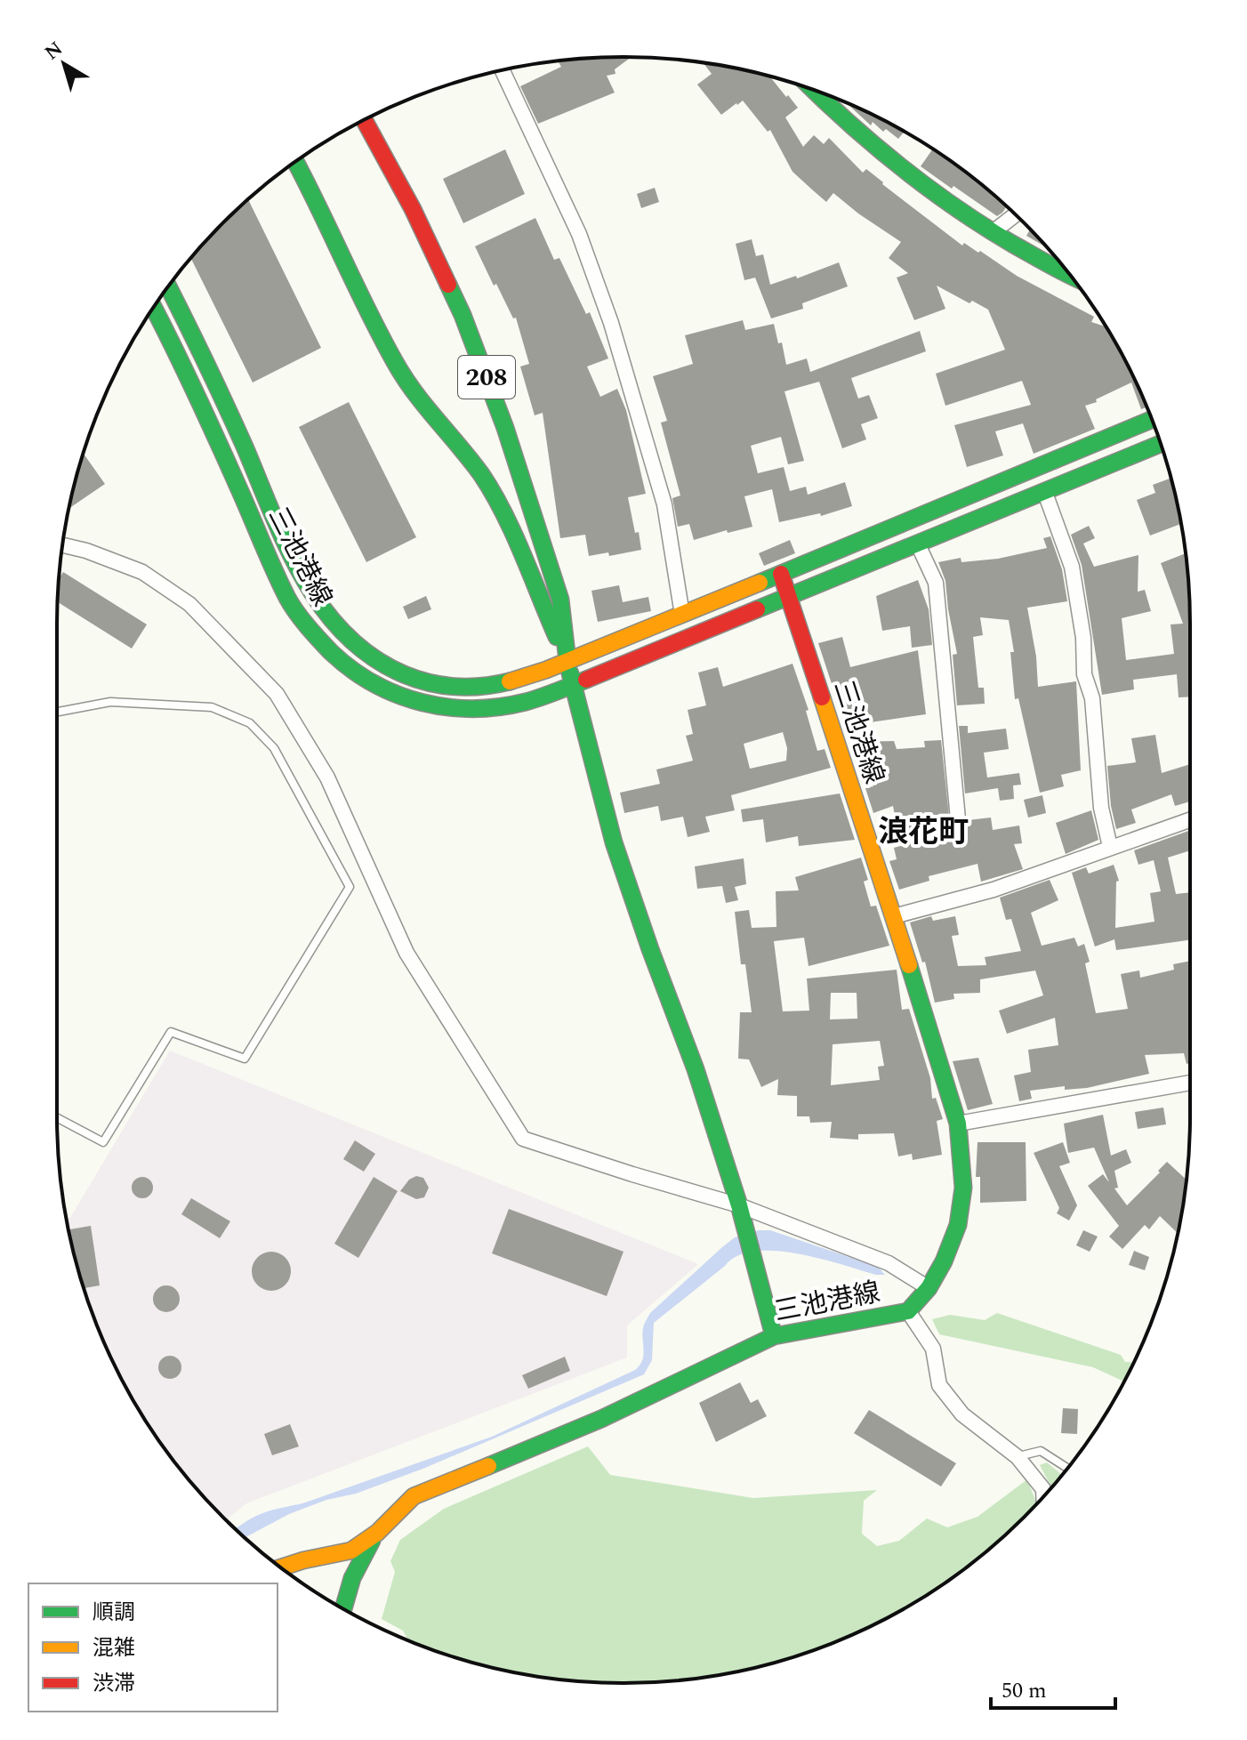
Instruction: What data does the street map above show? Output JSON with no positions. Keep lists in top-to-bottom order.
{
  "streets": {
    "main road": ["208", "三池港線"]
  },
  "crossings": [
    ["208", "三池港線"]
  ],
  "districts": ["浪花町"],
  "legend": ["順調", "混雑", "渋滞"],
  "scale_bar": "50 m",
  "north": "top left"
}
